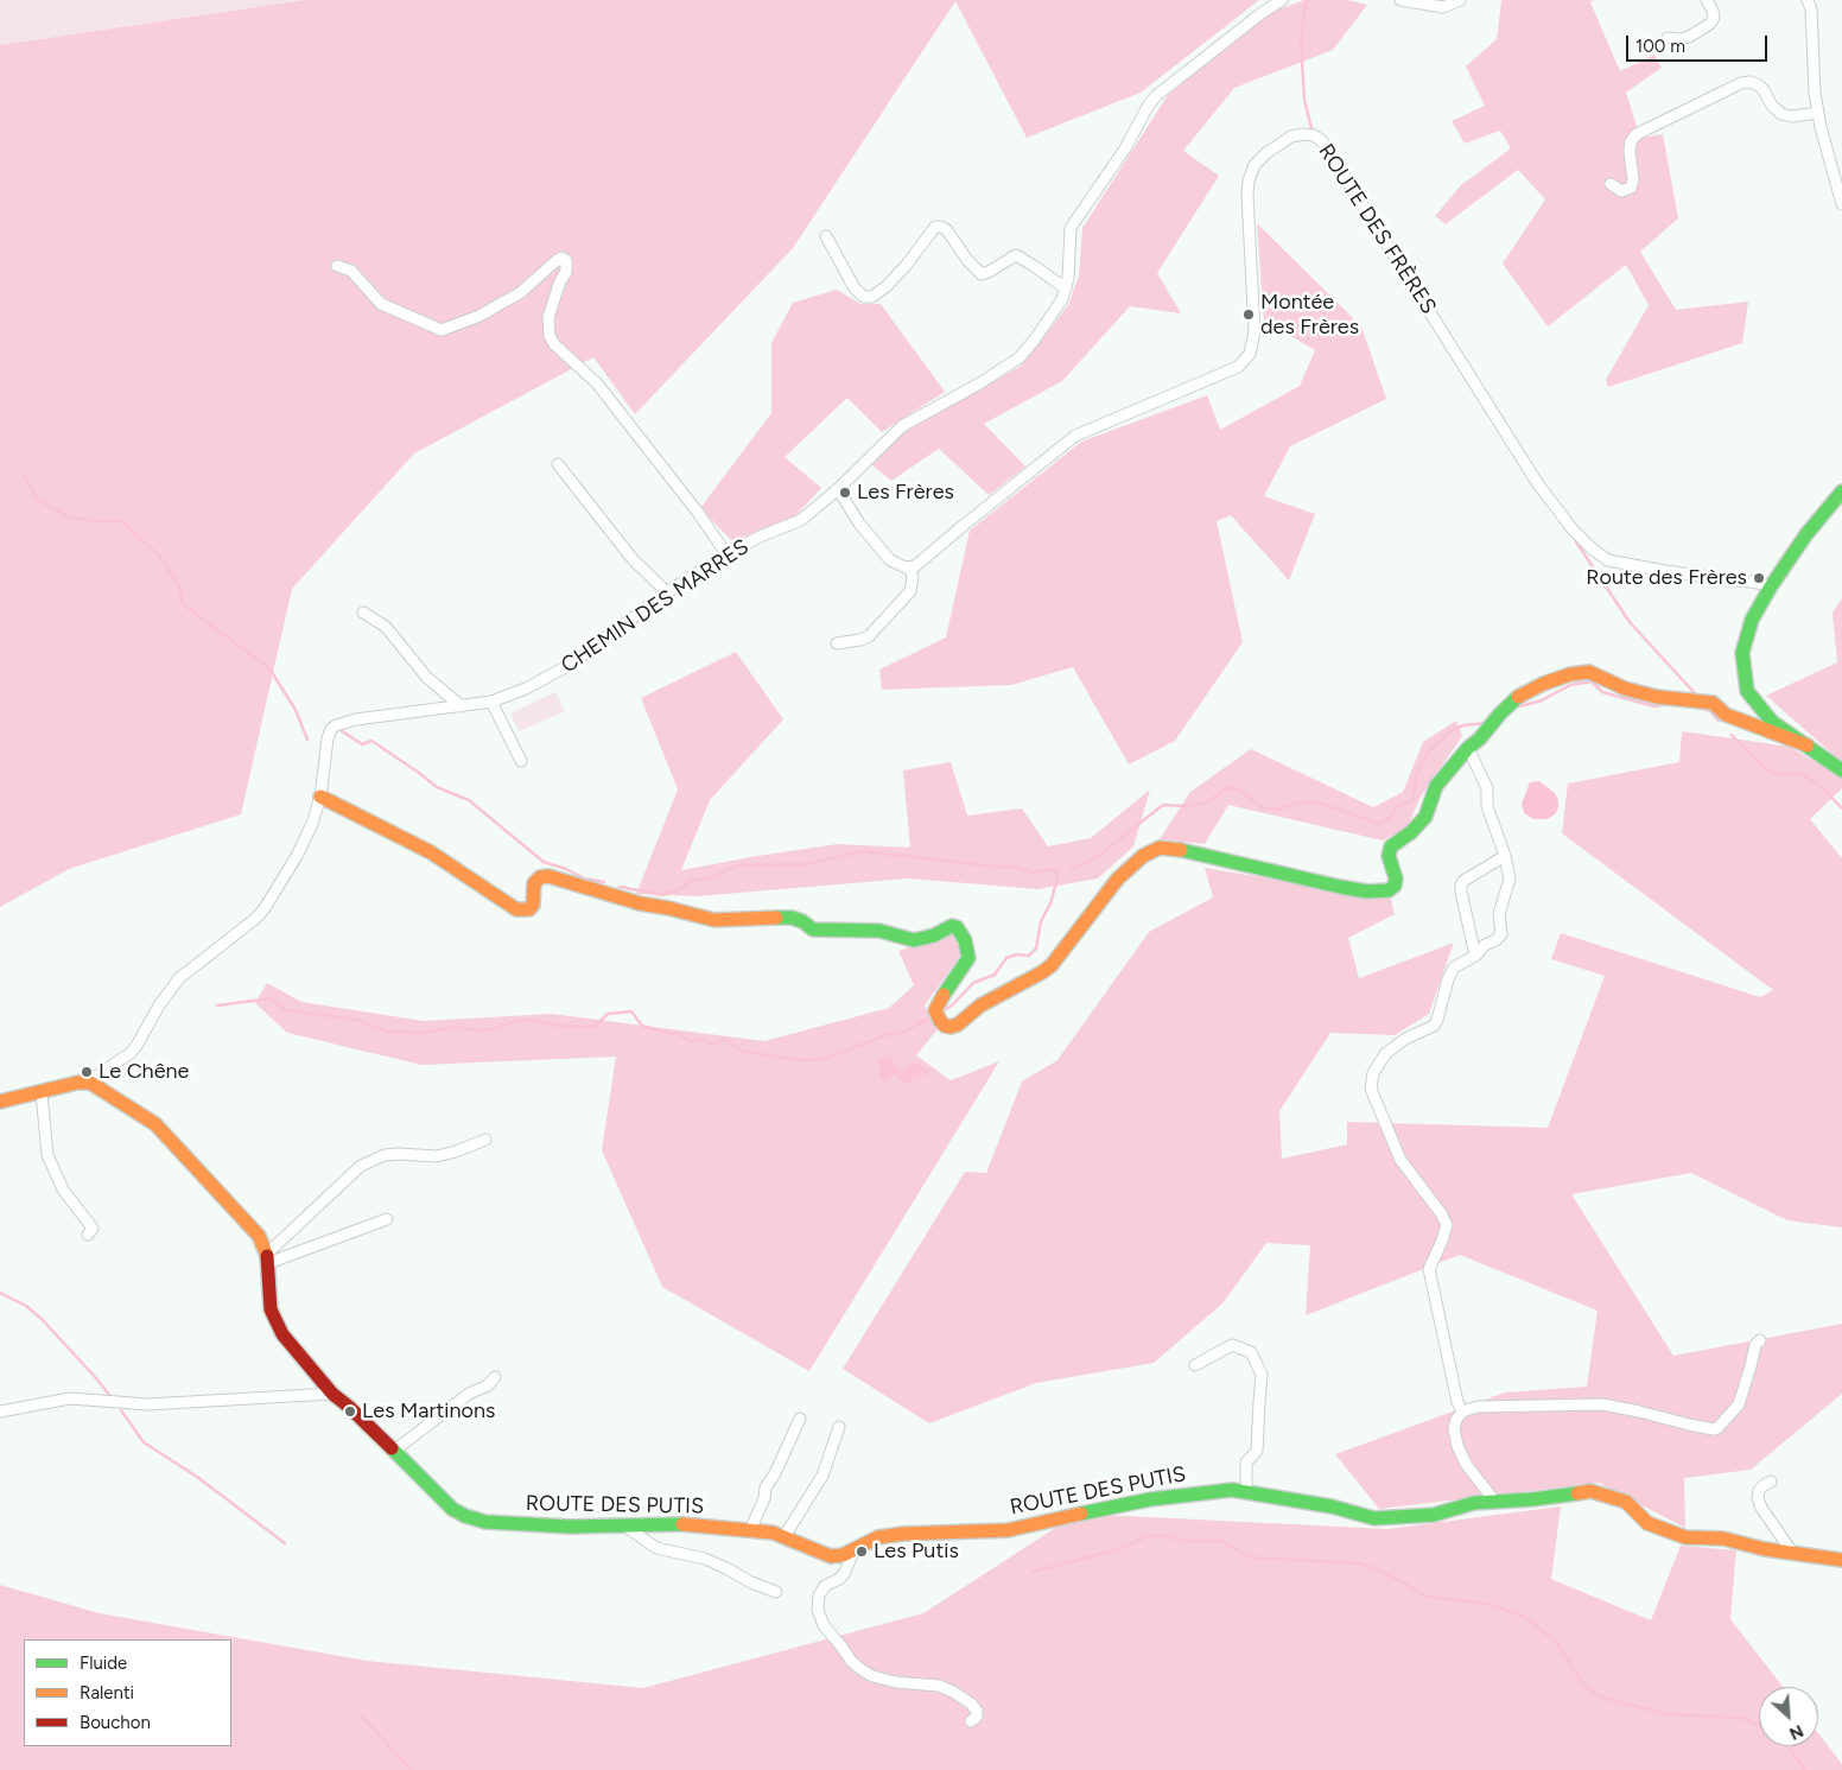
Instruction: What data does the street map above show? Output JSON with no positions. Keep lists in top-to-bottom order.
{
  "streets": {
    "street": ["ROUTE DES FRÈRES", "CHEMIN DES MARRES", "ROUTE DES PUTIS"]
  },
  "crossings": [
    ["CHEMIN DES MARRES", "ROUTE DES PUTIS"]
  ],
  "places": [
    "Montée des Frères",
    "Les Frères",
    "Route des Frères",
    "Le Chêne",
    "Les Martinons",
    "Les Putis"
  ],
  "legend": ["Fluide", "Ralenti", "Bouchon"],
  "scale_bar": "100 m",
  "north": "bottom right"
}
